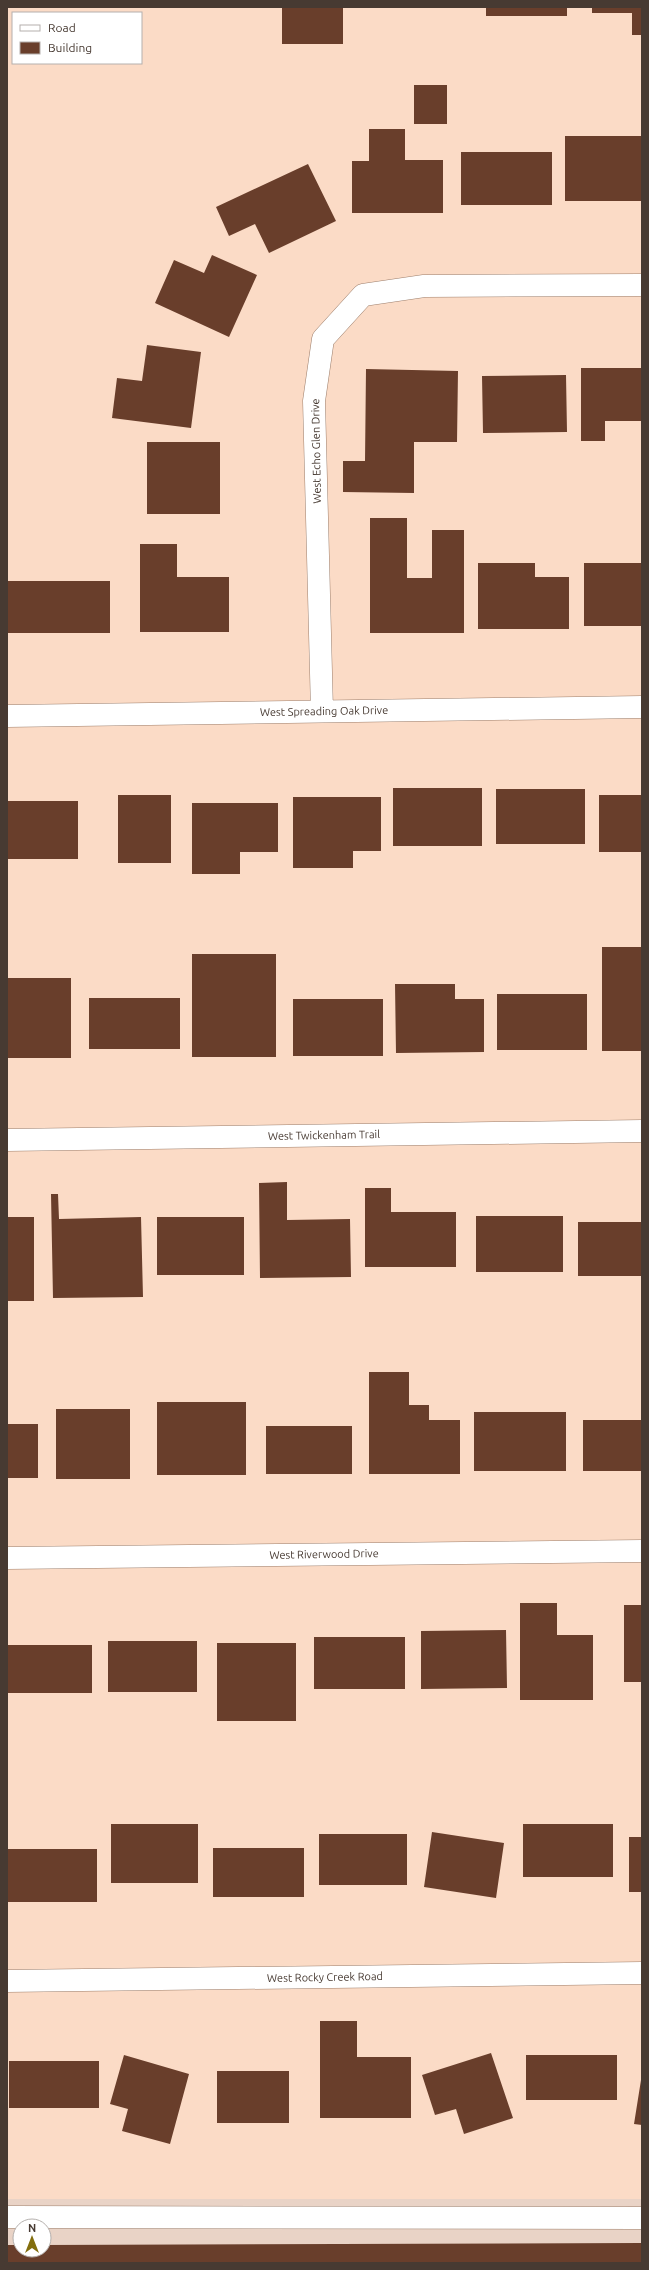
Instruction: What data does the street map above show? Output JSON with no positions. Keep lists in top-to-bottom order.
{
  "streets": {
    "street": [
      "West Echo Glen Drive",
      "West Spreading Oak Drive",
      "West Twickenham Trail",
      "West Riverwood Drive",
      "West Rocky Creek Road"
    ]
  },
  "crossings": [
    ["West Echo Glen Drive", "West Spreading Oak Drive"]
  ],
  "legend": ["Road", "Building"],
  "north": "top"
}
